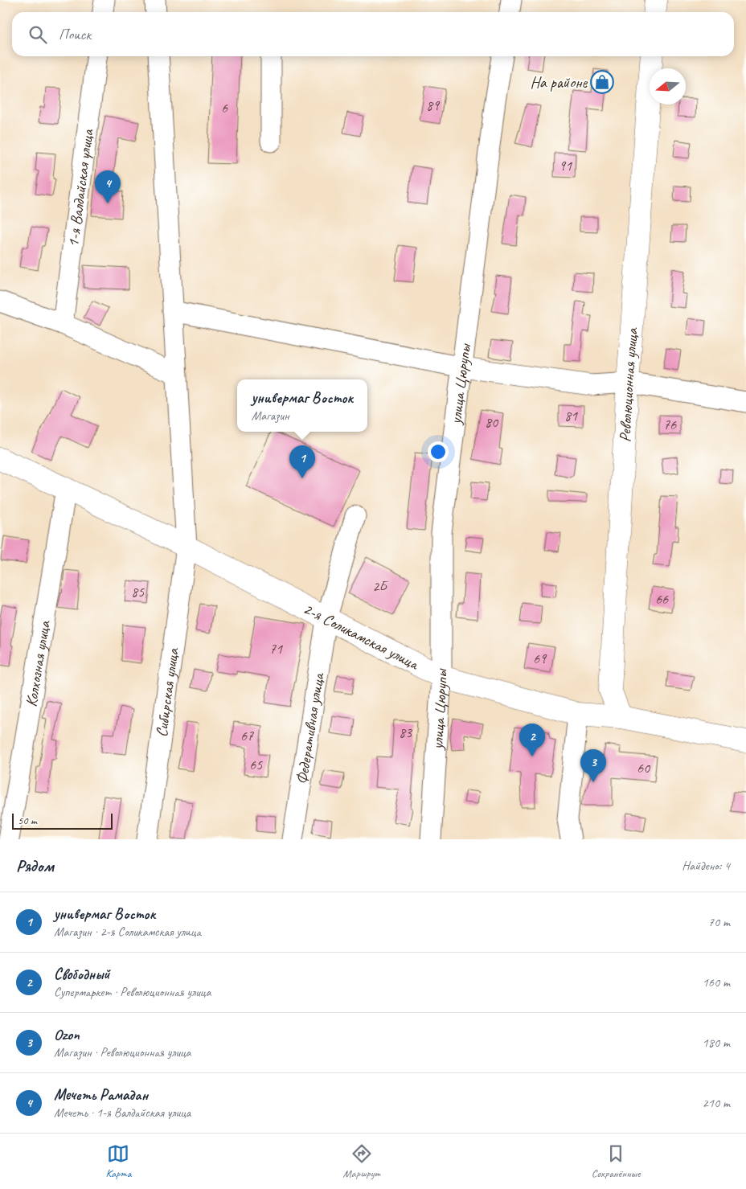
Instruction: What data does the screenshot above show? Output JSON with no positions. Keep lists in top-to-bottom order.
{
  "streets": {
    "main road": ["Революционная улица", "2-я Соликамская улица"],
    "street": [
      "1-я Валдайская улица",
      "улица Цюрупы",
      "Колхозная улица",
      "Сибирская улица",
      "Федеративная улица"
    ]
  },
  "crossings": [
    ["улица Цюрупы", "2-я Соликамская улица"],
    ["Революционная улица", "2-я Соликамская улица"],
    ["2-я Соликамская улица", "Колхозная улица"],
    ["2-я Соликамская улица", "Сибирская улица"],
    ["2-я Соликамская улица", "Федеративная улица"]
  ],
  "places": {
    "shop": ["На районе"]
  },
  "house_numbers": [
    "89",
    "6",
    "91",
    "81",
    "80",
    "76",
    "2Б",
    "85",
    "66",
    "71",
    "69",
    "83",
    "67",
    "65",
    "60"
  ],
  "scale_bar": "50 m",
  "north": "left",
  "page": {
    "search": "Поиск",
    "pins": [
      "4",
      "1",
      "2",
      "3"
    ],
    "popup": ["универмаг Восток", "Магазин"],
    "scale": "50 m",
    "heading": ["Рядом", "Найдено: 4"],
    "list": [
      {
        "mark": "1",
        "name": "универмаг Восток",
        "note": "Магазин · 2-я Соликамская улица",
        "value": "70 m"
      },
      {
        "mark": "2",
        "name": "Свободный",
        "note": "Супермаркет · Революционная улица",
        "value": "160 m"
      },
      {
        "mark": "3",
        "name": "Ozon",
        "note": "Магазин · Революционная улица",
        "value": "180 m"
      },
      {
        "mark": "4",
        "name": "Мечеть Рамадан",
        "note": "Мечеть · 1-я Валдайская улица",
        "value": "210 m"
      }
    ],
    "nav": ["Карта", "Маршрут", "Сохранённые"]
  }
}
